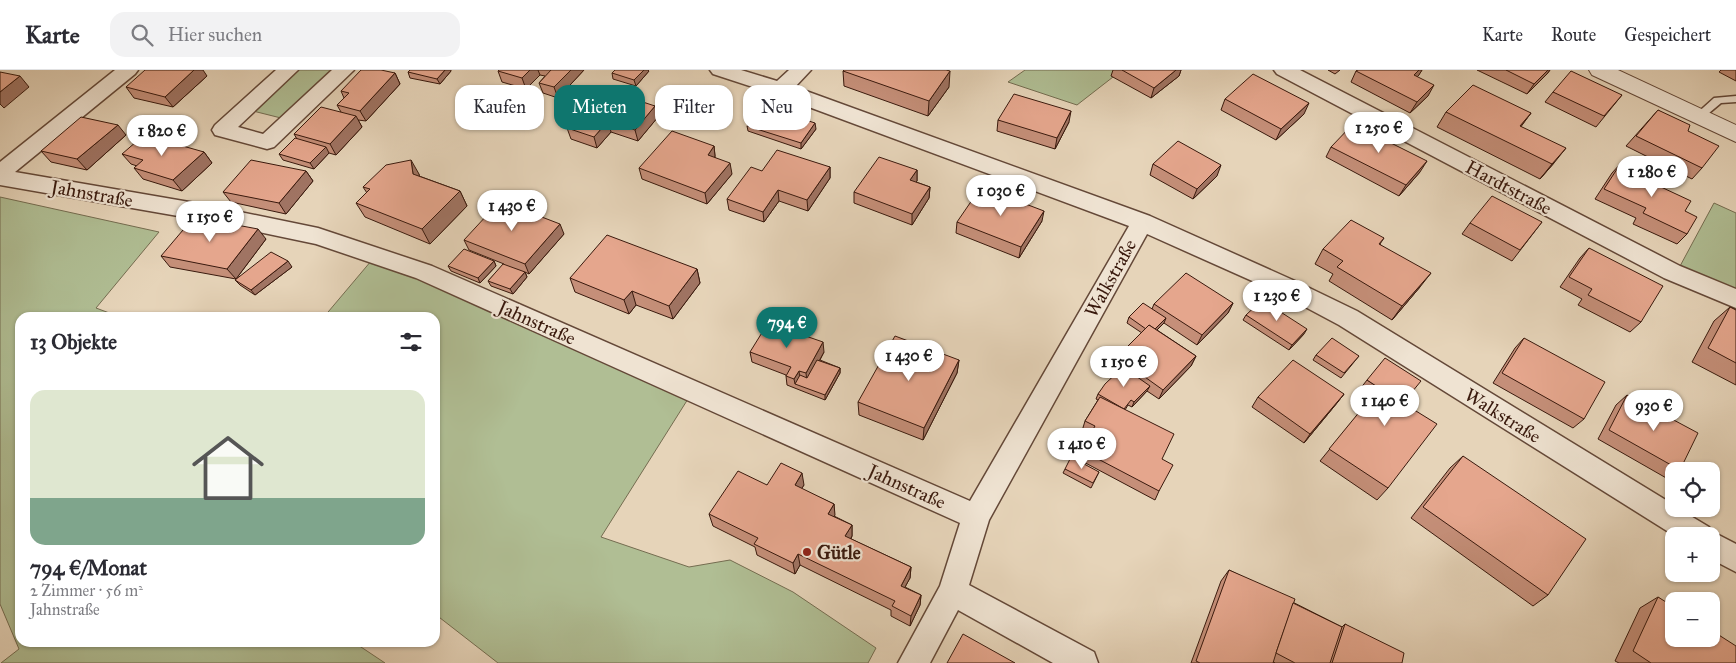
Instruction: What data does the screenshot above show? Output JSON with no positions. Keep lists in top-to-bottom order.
{
  "streets": {
    "street": ["Hardtstraße", "Jahnstraße", "Walkstraße"]
  },
  "crossings": [
    ["Jahnstraße", "Walkstraße"]
  ],
  "places": ["Gütle"],
  "page": {
    "header": "Karte",
    "search": "Hier suchen",
    "nav": ["Karte", "Route", "Gespeichert"],
    "chip": [
      "Kaufen",
      "Mieten",
      "Filter",
      "Neu"
    ],
    "price": [
      "1 250 €",
      "1 820 €",
      "1 280 €",
      "1 030 €",
      "1 430 €",
      "1 150 €",
      "1 230 €",
      "794 €",
      "1 430 €",
      "1 150 €",
      "1 140 €",
      "930 €",
      "1 410 €"
    ],
    "heading": "13 Objekte",
    "list": [
      {
        "name": "794 €/Monat",
        "note": "2 Zimmer · 56 m² · Jahnstraße"
      }
    ],
    "map_buttons": ["+", "−"]
  }
}
